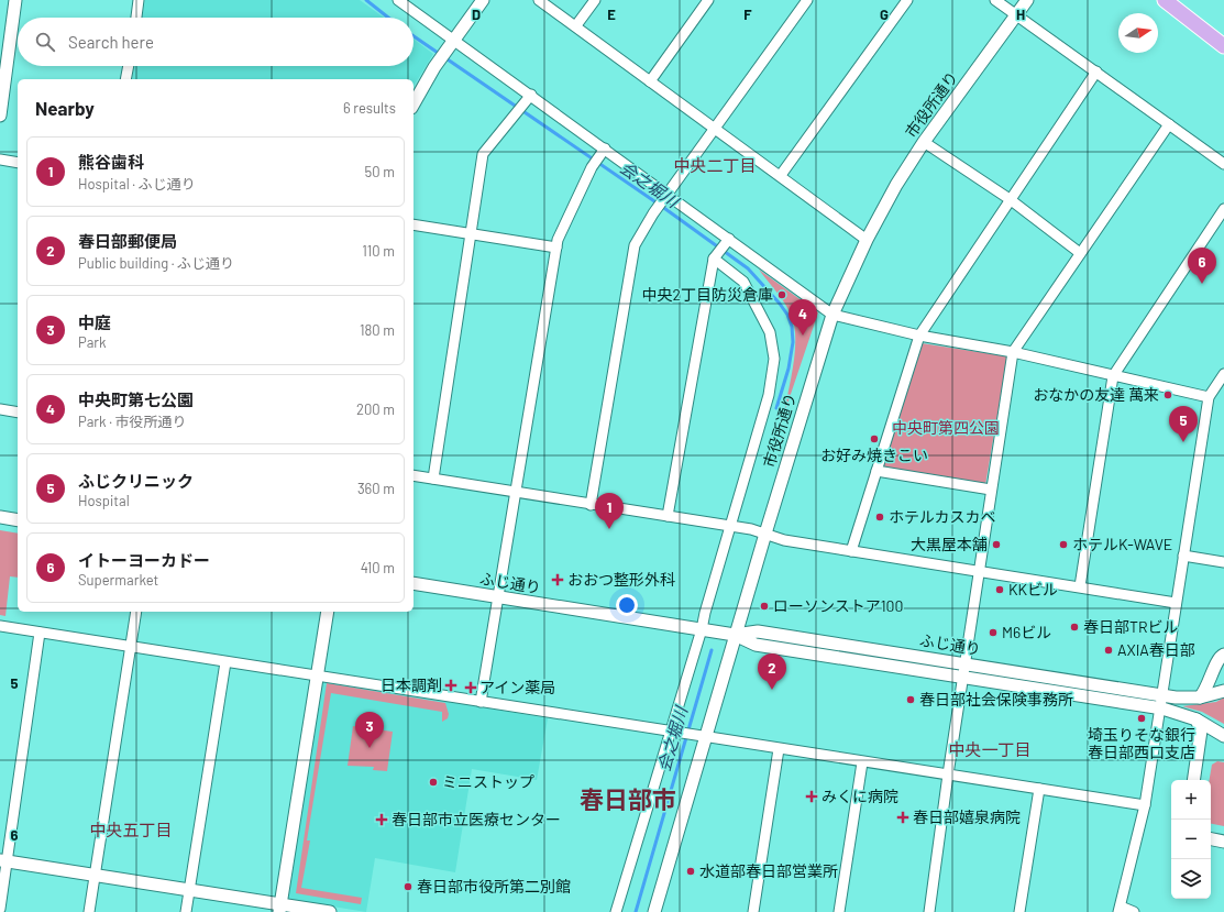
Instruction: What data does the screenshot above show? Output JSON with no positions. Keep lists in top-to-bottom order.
{
  "streets": {
    "street": ["市役所通り", "ふじ通り"]
  },
  "crossings": [
    ["市役所通り", "ふじ通り"]
  ],
  "districts": [
    "中央二丁目",
    "中央一丁目",
    "春日部市",
    "中央五丁目"
  ],
  "water": ["会之堀川"],
  "parks": ["中央町第四公園"],
  "places": {
    "other": [
      "中央2丁目防災倉庫",
      "おなかの友達 萬来",
      "お好み焼きこい",
      "ホテルカスカベ",
      "大黒屋本舗",
      "ホテルK-WAVE",
      "KKビル",
      "ローソンストア100",
      "春日部TRビル",
      "M6ビル",
      "AXIA春日部",
      "春日部社会保険事務所",
      "埼玉りそな銀行 春日部西口支店",
      "ミニストップ",
      "水道部春日部営業所",
      "春日部市役所第二別館"
    ],
    "health": [
      "おおつ整形外科",
      "日本調剤",
      "アイン薬局",
      "みくに病院",
      "春日部嬉泉病院",
      "春日部市立医療センター"
    ]
  },
  "north": "right",
  "page": {
    "search": "Search here",
    "heading": ["Nearby", "6 results"],
    "list": [
      {
        "mark": "1",
        "name": "熊谷歯科",
        "note": "Hospital · ふじ通り",
        "value": "50 m"
      },
      {
        "mark": "2",
        "name": "春日部郵便局",
        "note": "Public building · ふじ通り",
        "value": "110 m"
      },
      {
        "mark": "3",
        "name": "中庭",
        "note": "Park",
        "value": "180 m"
      },
      {
        "mark": "4",
        "name": "中央町第七公園",
        "note": "Park · 市役所通り",
        "value": "200 m"
      },
      {
        "mark": "5",
        "name": "ふじクリニック",
        "note": "Hospital",
        "value": "360 m"
      },
      {
        "mark": "6",
        "name": "イトーヨーカドー",
        "note": "Supermarket",
        "value": "410 m"
      }
    ],
    "pins": [
      "6",
      "4",
      "5",
      "1",
      "2",
      "3"
    ],
    "map_buttons": ["+", "−"]
  },
  "grid": {
    "columns": [
      "D",
      "E",
      "F",
      "G",
      "H"
    ],
    "rows": ["5", "6"]
  }
}
